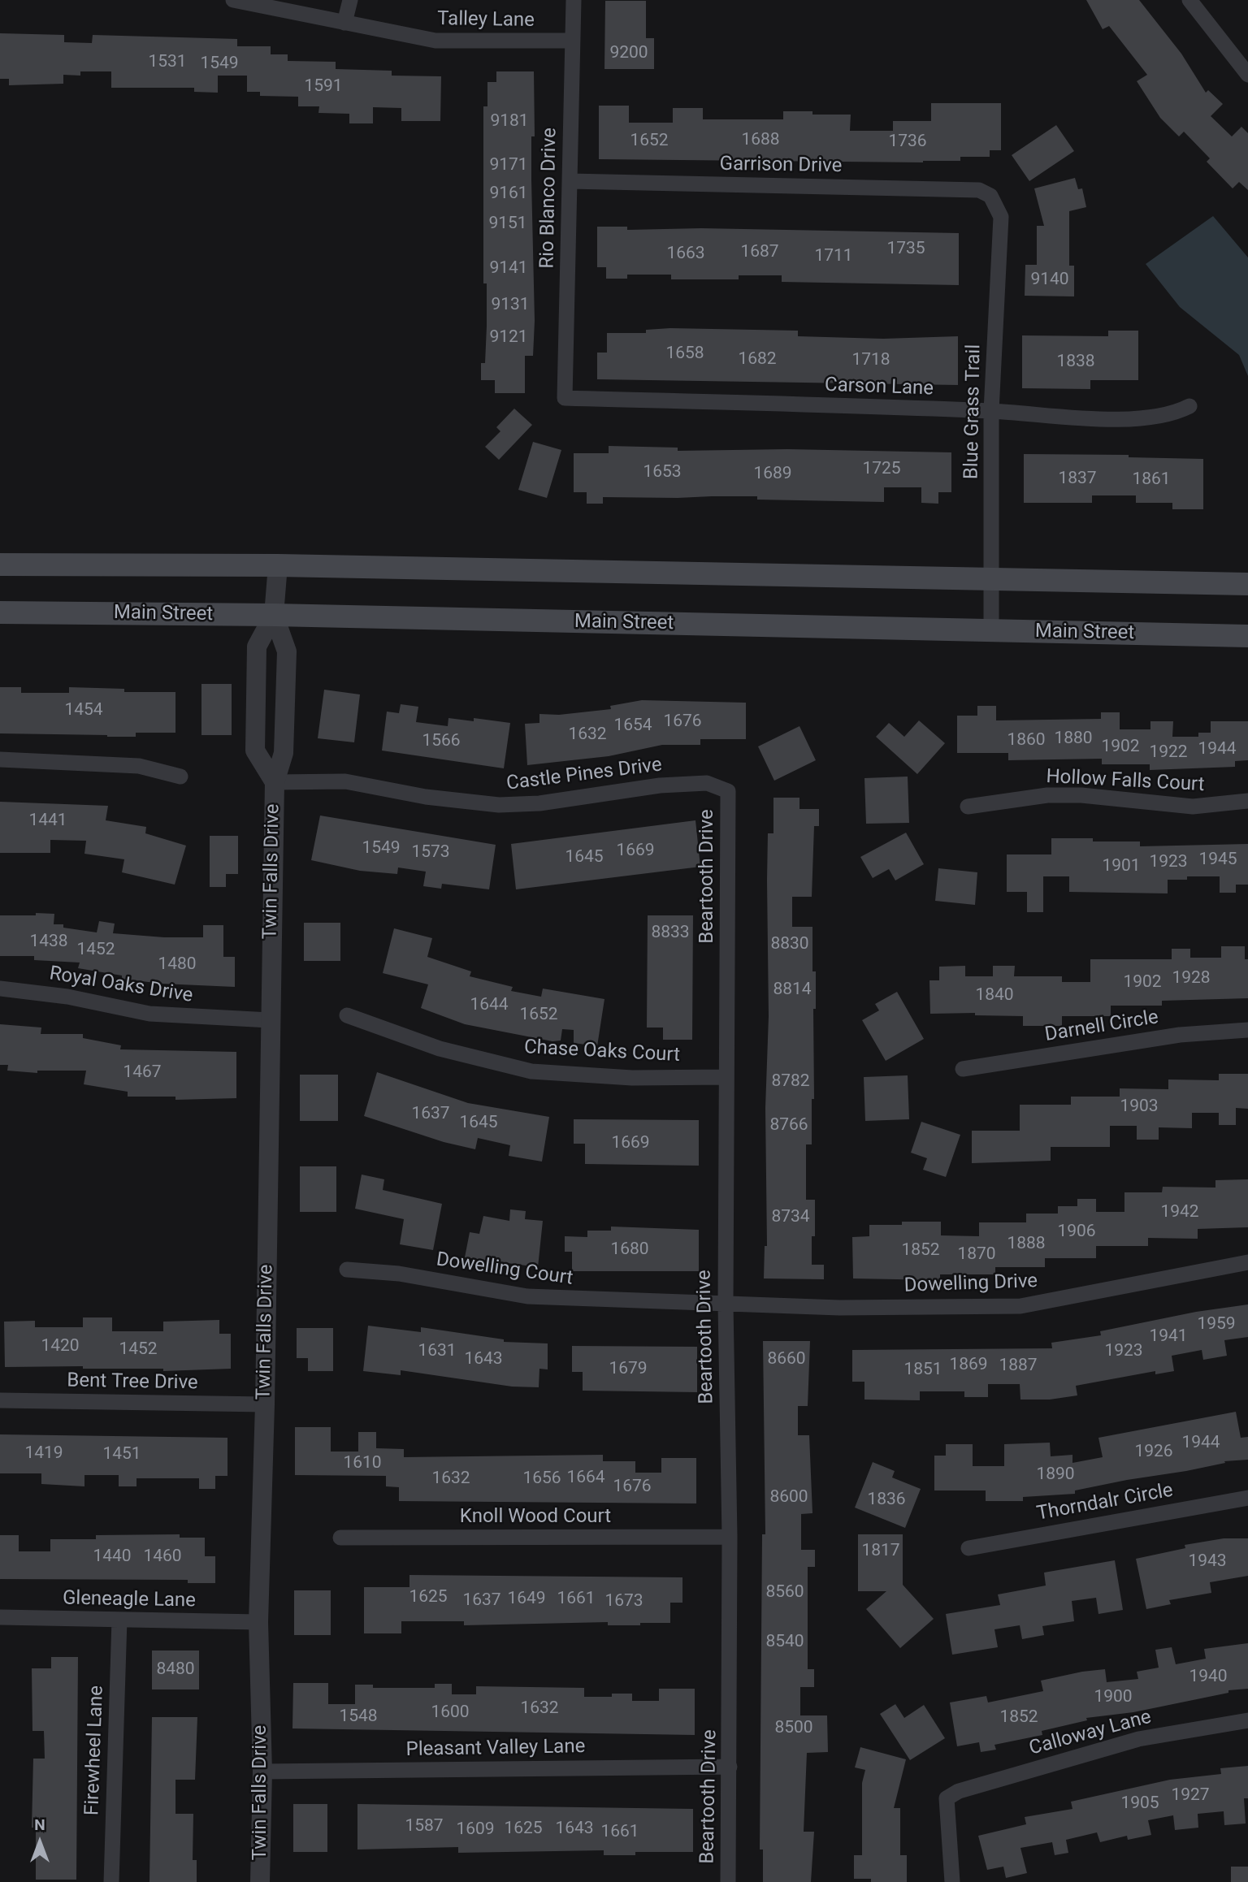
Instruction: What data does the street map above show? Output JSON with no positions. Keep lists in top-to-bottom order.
{
  "streets": {
    "main road": ["Main Street"],
    "street": [
      "Talley Lane",
      "Garrison Drive",
      "Rio Blanco Drive",
      "Carson Lane",
      "Blue Grass Trail",
      "Castle Pines Drive",
      "Hollow Falls Court",
      "Twin Falls Drive",
      "Beartooth Drive",
      "Royal Oaks Drive",
      "Darnell Circle",
      "Chase Oaks Court",
      "Dowelling Court",
      "Dowelling Drive",
      "Bent Tree Drive",
      "Thorndalr Circle",
      "Knoll Wood Court",
      "Gleneagle Lane",
      "Calloway Lane",
      "Pleasant Valley Lane",
      "Firewheel Lane"
    ]
  },
  "crossings": [
    ["Talley Lane", "Rio Blanco Drive"],
    ["Garrison Drive", "Rio Blanco Drive"],
    ["Garrison Drive", "Blue Grass Trail"],
    ["Rio Blanco Drive", "Carson Lane"],
    ["Carson Lane", "Blue Grass Trail"],
    ["Blue Grass Trail", "Main Street"],
    ["Main Street", "Twin Falls Drive"],
    ["Castle Pines Drive", "Twin Falls Drive"],
    ["Castle Pines Drive", "Beartooth Drive"],
    ["Twin Falls Drive", "Royal Oaks Drive"],
    ["Twin Falls Drive", "Bent Tree Drive"],
    ["Twin Falls Drive", "Gleneagle Lane"],
    ["Twin Falls Drive", "Pleasant Valley Lane"],
    ["Beartooth Drive", "Chase Oaks Court"],
    ["Beartooth Drive", "Dowelling Court"],
    ["Beartooth Drive", "Dowelling Drive"],
    ["Beartooth Drive", "Knoll Wood Court"],
    ["Beartooth Drive", "Pleasant Valley Lane"],
    ["Dowelling Court", "Dowelling Drive"],
    ["Gleneagle Lane", "Firewheel Lane"]
  ],
  "house_numbers": [
    "9200",
    "1531",
    "1549",
    "1591",
    "9181",
    "1688",
    "1652",
    "1736",
    "9171",
    "9161",
    "9151",
    "1735",
    "1687",
    "1663",
    "1711",
    "9141",
    "9140",
    "9131",
    "9121",
    "1658",
    "1682",
    "1718",
    "1838",
    "1725",
    "1653",
    "1689",
    "1837",
    "1861",
    "1454",
    "1676",
    "1654",
    "1632",
    "1880",
    "1860",
    "1566",
    "1902",
    "1944",
    "1922",
    "1441",
    "1549",
    "1669",
    "1573",
    "1645",
    "1945",
    "1923",
    "1901",
    "8833",
    "1438",
    "8830",
    "1452",
    "1480",
    "1928",
    "1902",
    "8814",
    "1840",
    "1644",
    "1652",
    "1467",
    "8782",
    "1903",
    "1637",
    "1645",
    "8766",
    "1669",
    "1942",
    "8734",
    "1906",
    "1888",
    "1680",
    "1852",
    "1870",
    "1959",
    "1941",
    "1420",
    "1452",
    "1631",
    "1923",
    "1643",
    "8660",
    "1869",
    "1887",
    "1679",
    "1851",
    "1944",
    "1926",
    "1419",
    "1451",
    "1610",
    "1890",
    "1664",
    "1632",
    "1656",
    "1676",
    "8600",
    "1836",
    "1817",
    "1440",
    "1460",
    "1943",
    "8560",
    "1625",
    "1649",
    "1661",
    "1637",
    "1673",
    "8540",
    "8480",
    "1940",
    "1900",
    "1632",
    "1600",
    "1548",
    "1852",
    "8500",
    "1927",
    "1905",
    "1587",
    "1625",
    "1643",
    "1609",
    "1661"
  ],
  "north": "top"
}
